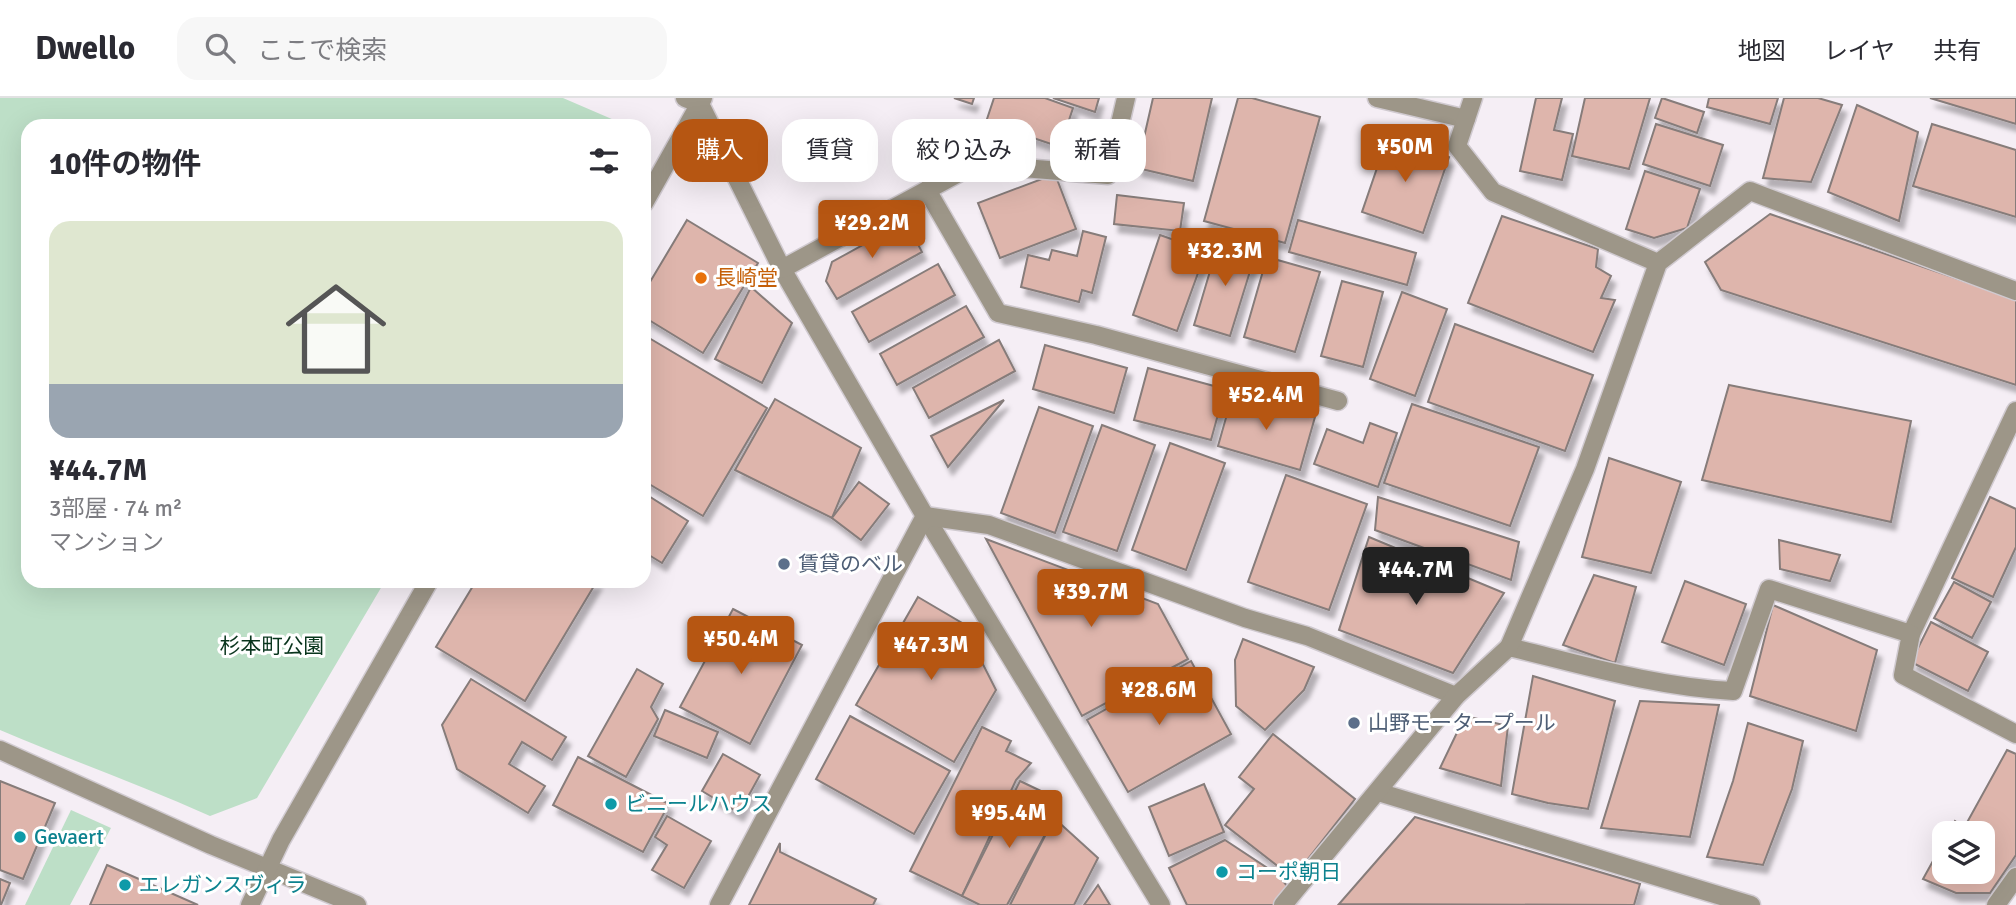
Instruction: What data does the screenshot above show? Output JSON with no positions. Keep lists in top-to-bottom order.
{
  "parks": ["杉本町公園"],
  "places": [
    "長崎堂",
    "賃貸のベル",
    "山野モータープール",
    "ビニールハウス",
    "Gevaert",
    "コーポ朝日",
    "エレガンスヴィラ"
  ],
  "page": {
    "header": "Dwello",
    "search": "ここで検索",
    "nav": ["地図", "レイヤ", "共有"],
    "chip": [
      "購入",
      "賃貸",
      "絞り込み",
      "新着"
    ],
    "heading": "10件の物件",
    "price": [
      "¥50M",
      "¥29.2M",
      "¥32.3M",
      "¥52.4M",
      "¥44.7M",
      "¥39.7M",
      "¥50.4M",
      "¥47.3M",
      "¥28.6M",
      "¥95.4M"
    ],
    "list": [
      {
        "name": "¥44.7M",
        "note": "3部屋 · 74 m² · マンション"
      }
    ]
  }
}
